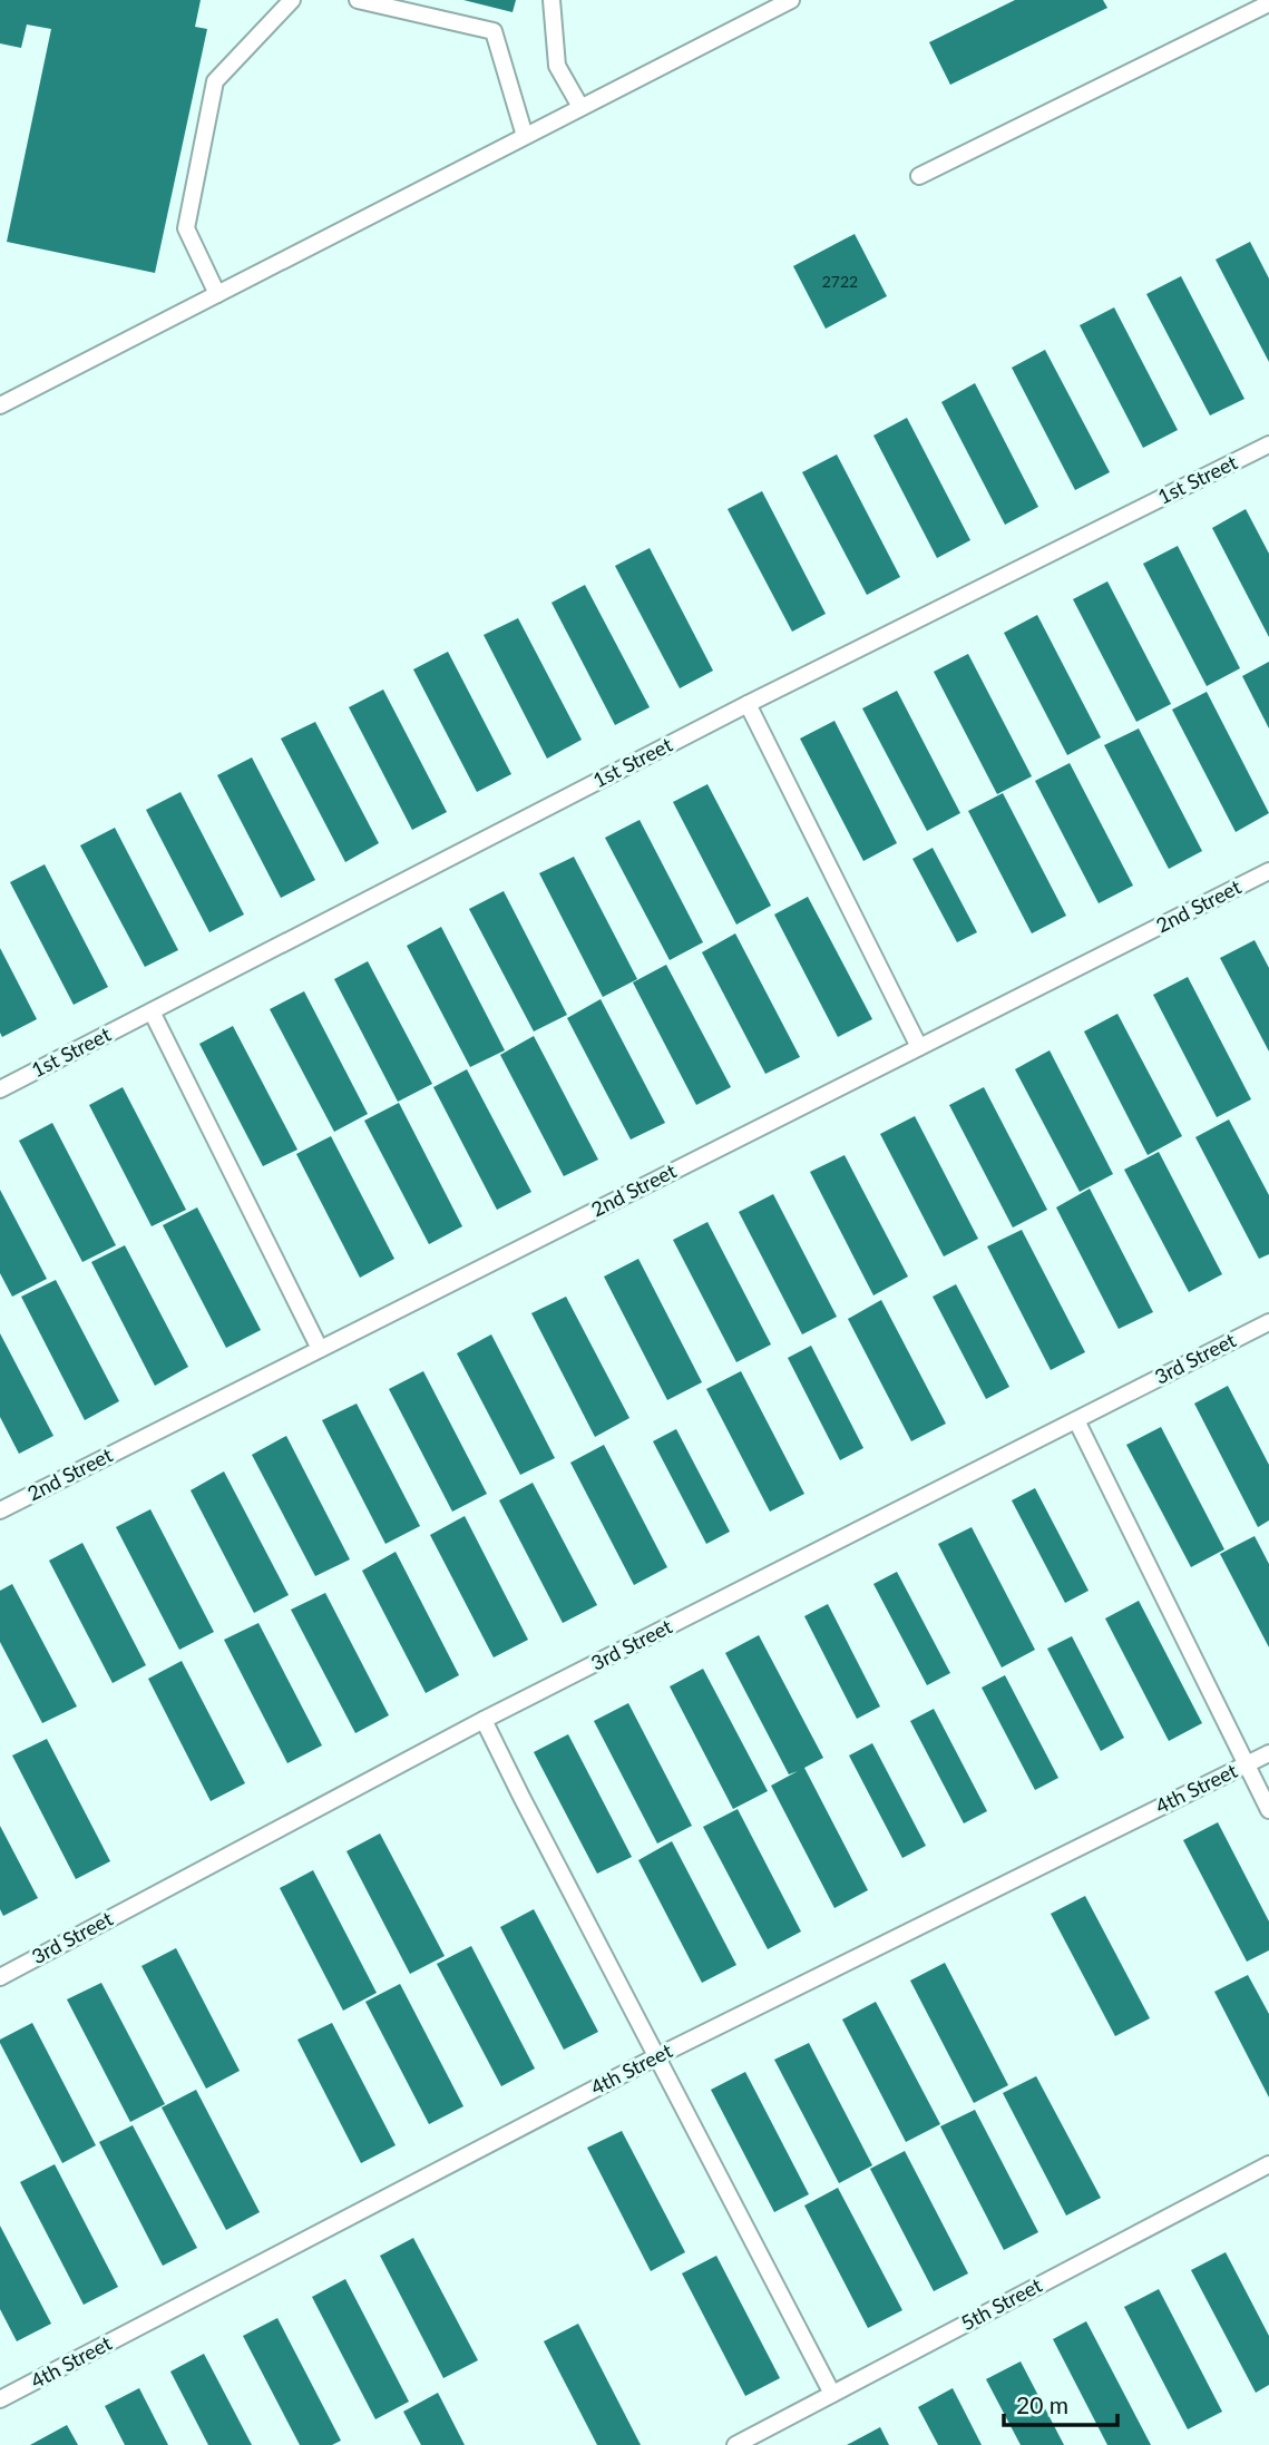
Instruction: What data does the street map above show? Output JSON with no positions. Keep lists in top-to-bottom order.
{
  "streets": {
    "lane": [
      "1st Street",
      "2nd Street",
      "3rd Street",
      "4th Street",
      "5th Street"
    ]
  },
  "house_numbers": ["2722"],
  "scale_bar": "20 m"
}
